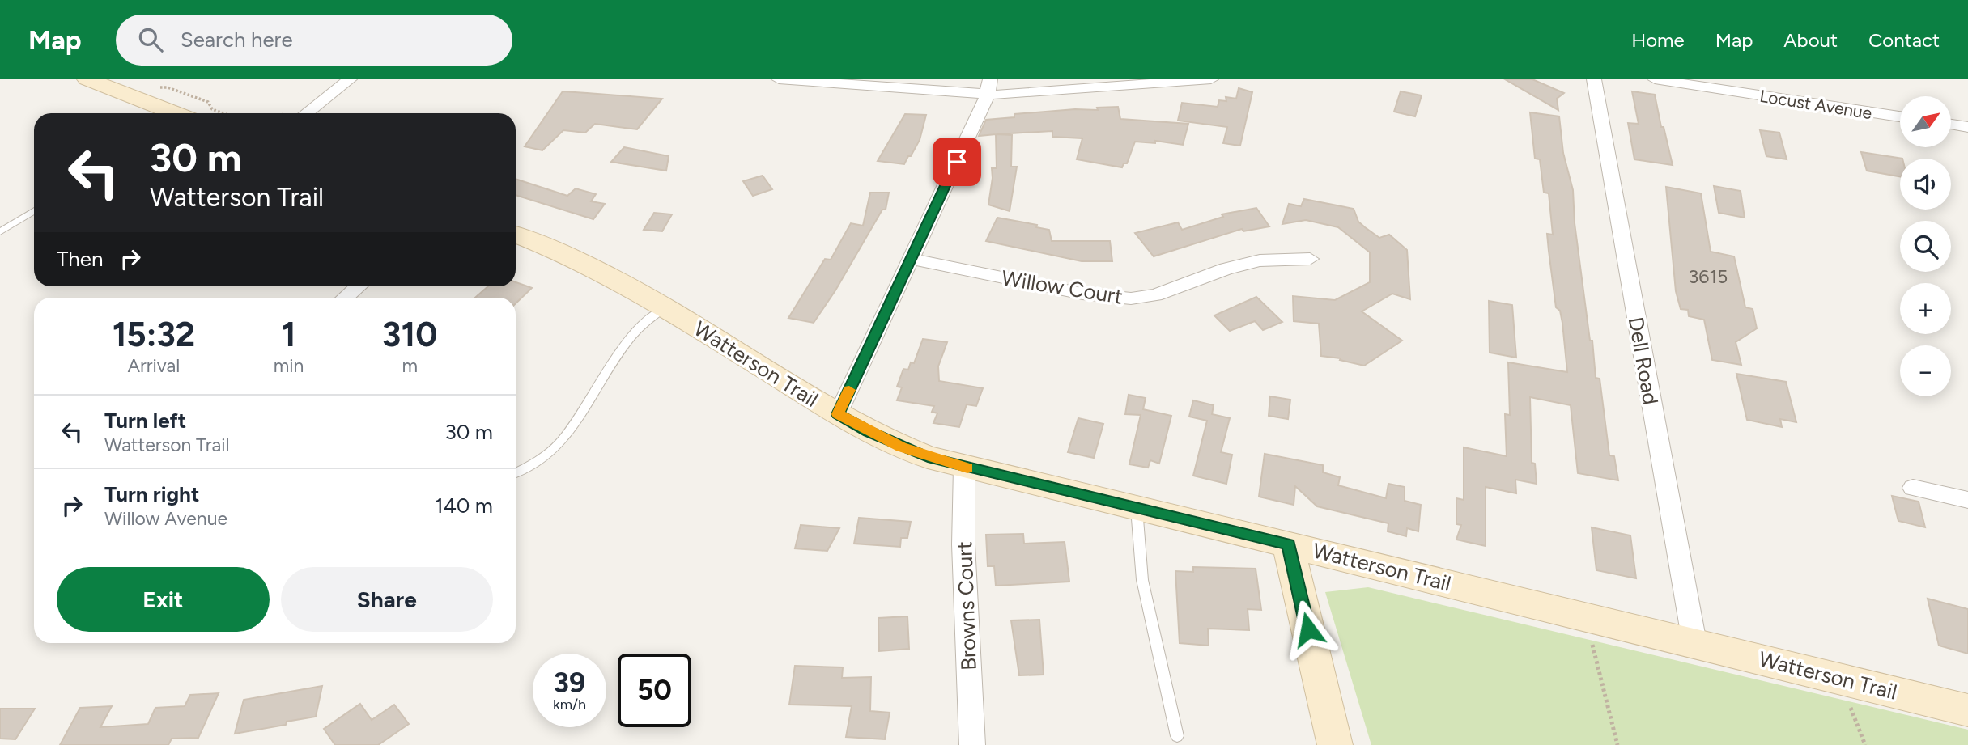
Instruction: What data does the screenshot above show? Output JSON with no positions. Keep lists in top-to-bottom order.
{
  "streets": {
    "main road": ["Watterson Trail"],
    "street": [
      "Locust Avenue",
      "Willow Court",
      "Dell Road",
      "Browns Court"
    ]
  },
  "crossings": [
    ["Dell Road", "Watterson Trail"],
    ["Watterson Trail", "Browns Court"]
  ],
  "house_numbers": ["3615"],
  "north": "top right",
  "page": {
    "header": "Map",
    "search": "Search here",
    "nav": [
      "Home",
      "Map",
      "About",
      "Contact"
    ],
    "map_buttons": ["+", "−"],
    "turn": ["30 m", "Watterson Trail"],
    "then": "Then",
    "eta": [
      "15:32",
      "Arrival",
      "1",
      "min",
      "310",
      "m"
    ],
    "list": [
      {
        "name": "Turn left",
        "note": "Watterson Trail",
        "value": "30 m"
      },
      {
        "name": "Turn right",
        "note": "Willow Avenue",
        "value": "140 m"
      }
    ],
    "buttons": ["Exit", "Share"],
    "speed": "39 km/h",
    "limit": "50"
  }
}
